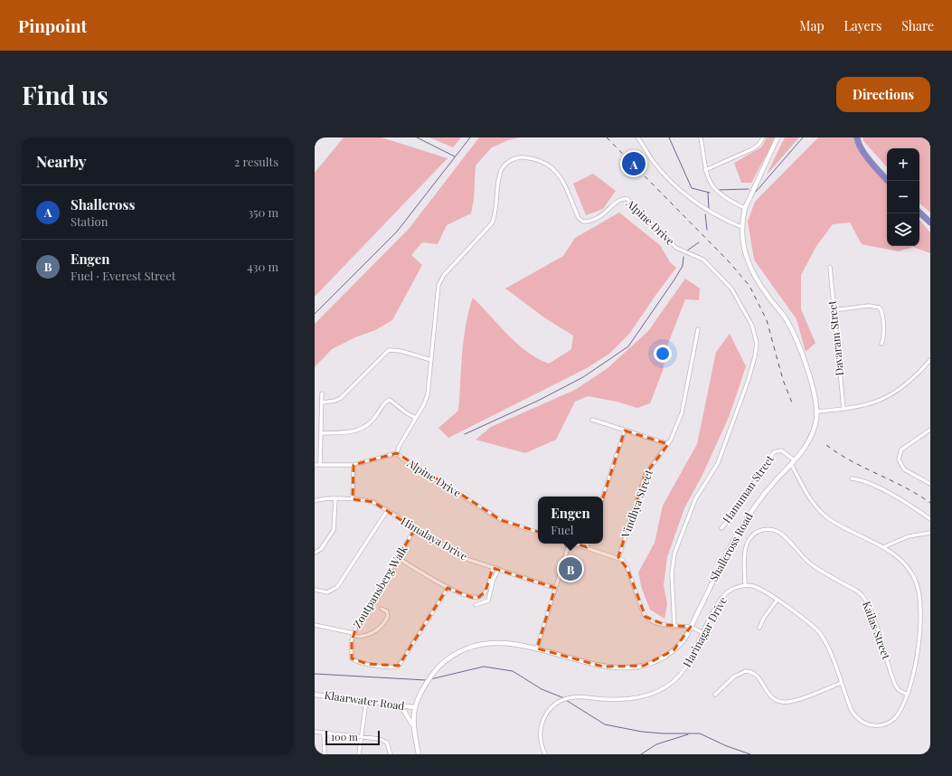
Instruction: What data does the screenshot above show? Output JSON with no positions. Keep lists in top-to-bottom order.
{
  "streets": {
    "street": [
      "Alpine Drive",
      "Davaram Street",
      "Hanuman Street",
      "Vindhya Street",
      "Himalaya Drive",
      "Shallcross Road",
      "Zoutpansberg Walk",
      "Kailas Street",
      "Harinagar Drive",
      "Klaarwater Road"
    ]
  },
  "crossings": [
    ["Hanuman Street", "Shallcross Road"],
    ["Himalaya Drive", "Zoutpansberg Walk"],
    ["Shallcross Road", "Klaarwater Road"],
    ["Kailas Street", "Harinagar Drive"]
  ],
  "scale_bar": "100 m",
  "page": {
    "header": "Pinpoint",
    "nav": ["Map", "Layers", "Share"],
    "buttons": "Directions",
    "title": "Find us",
    "heading": ["Nearby", "2 results"],
    "map_buttons": ["+", "−"],
    "pins": ["A", "B"],
    "list": [
      {
        "mark": "A",
        "name": "Shallcross",
        "note": "Station",
        "value": "350 m"
      },
      {
        "mark": "B",
        "name": "Engen",
        "note": "Fuel · Everest Street",
        "value": "430 m"
      }
    ],
    "popup": ["Engen", "Fuel"],
    "scale": "100 m"
  }
}
